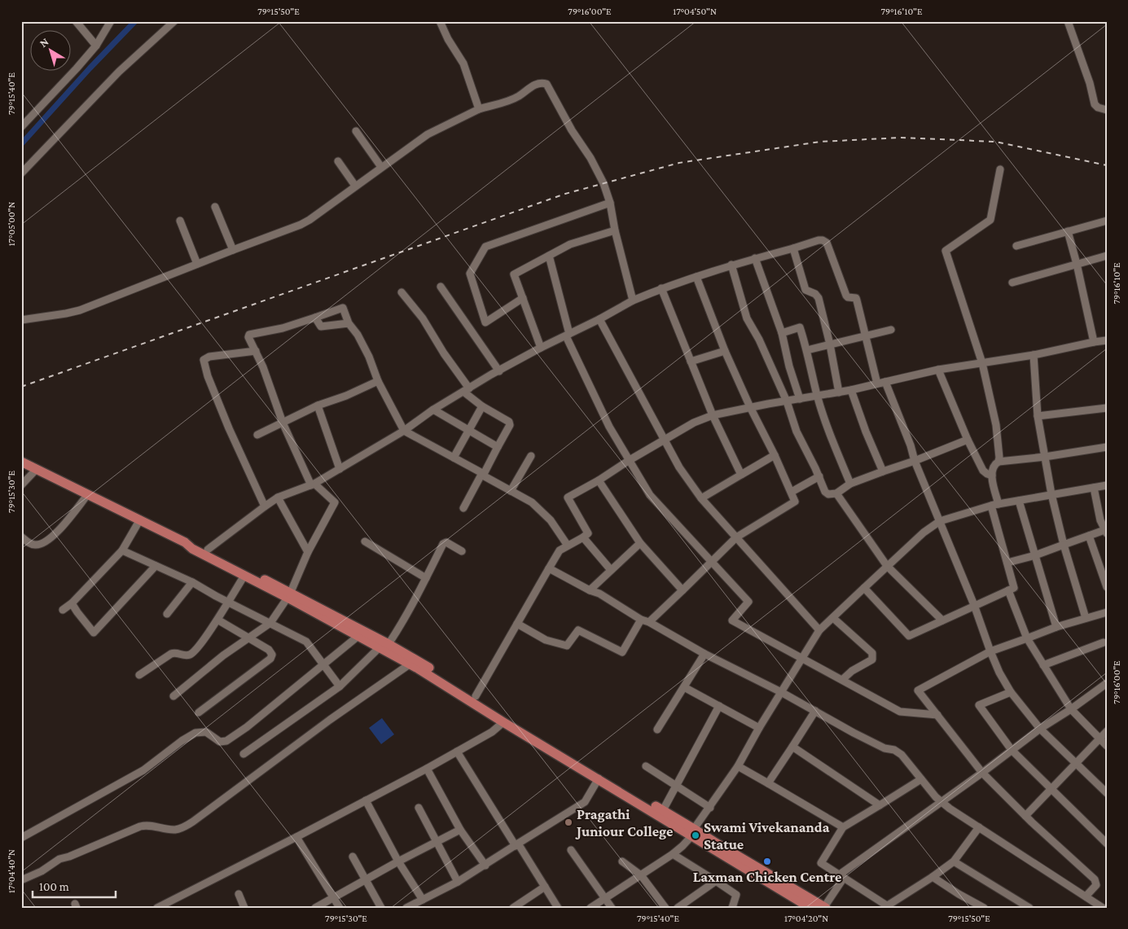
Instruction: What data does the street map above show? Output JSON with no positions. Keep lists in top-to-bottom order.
{
  "places": ["Pragathi Juniour College", "Swami Vivekananda Statue", "Laxman Chicken Centre"],
  "scale_bar": "100 m",
  "north": "top left",
  "coordinates": [
    "79°15'50\"E",
    "79°16'00\"E",
    "17°04'50\"N",
    "79°16'10\"E",
    "79°15'40\"E",
    "17°05'00\"N",
    "79°15'30\"E",
    "17°04'40\"N",
    "17°04'20\"N"
  ]
}
